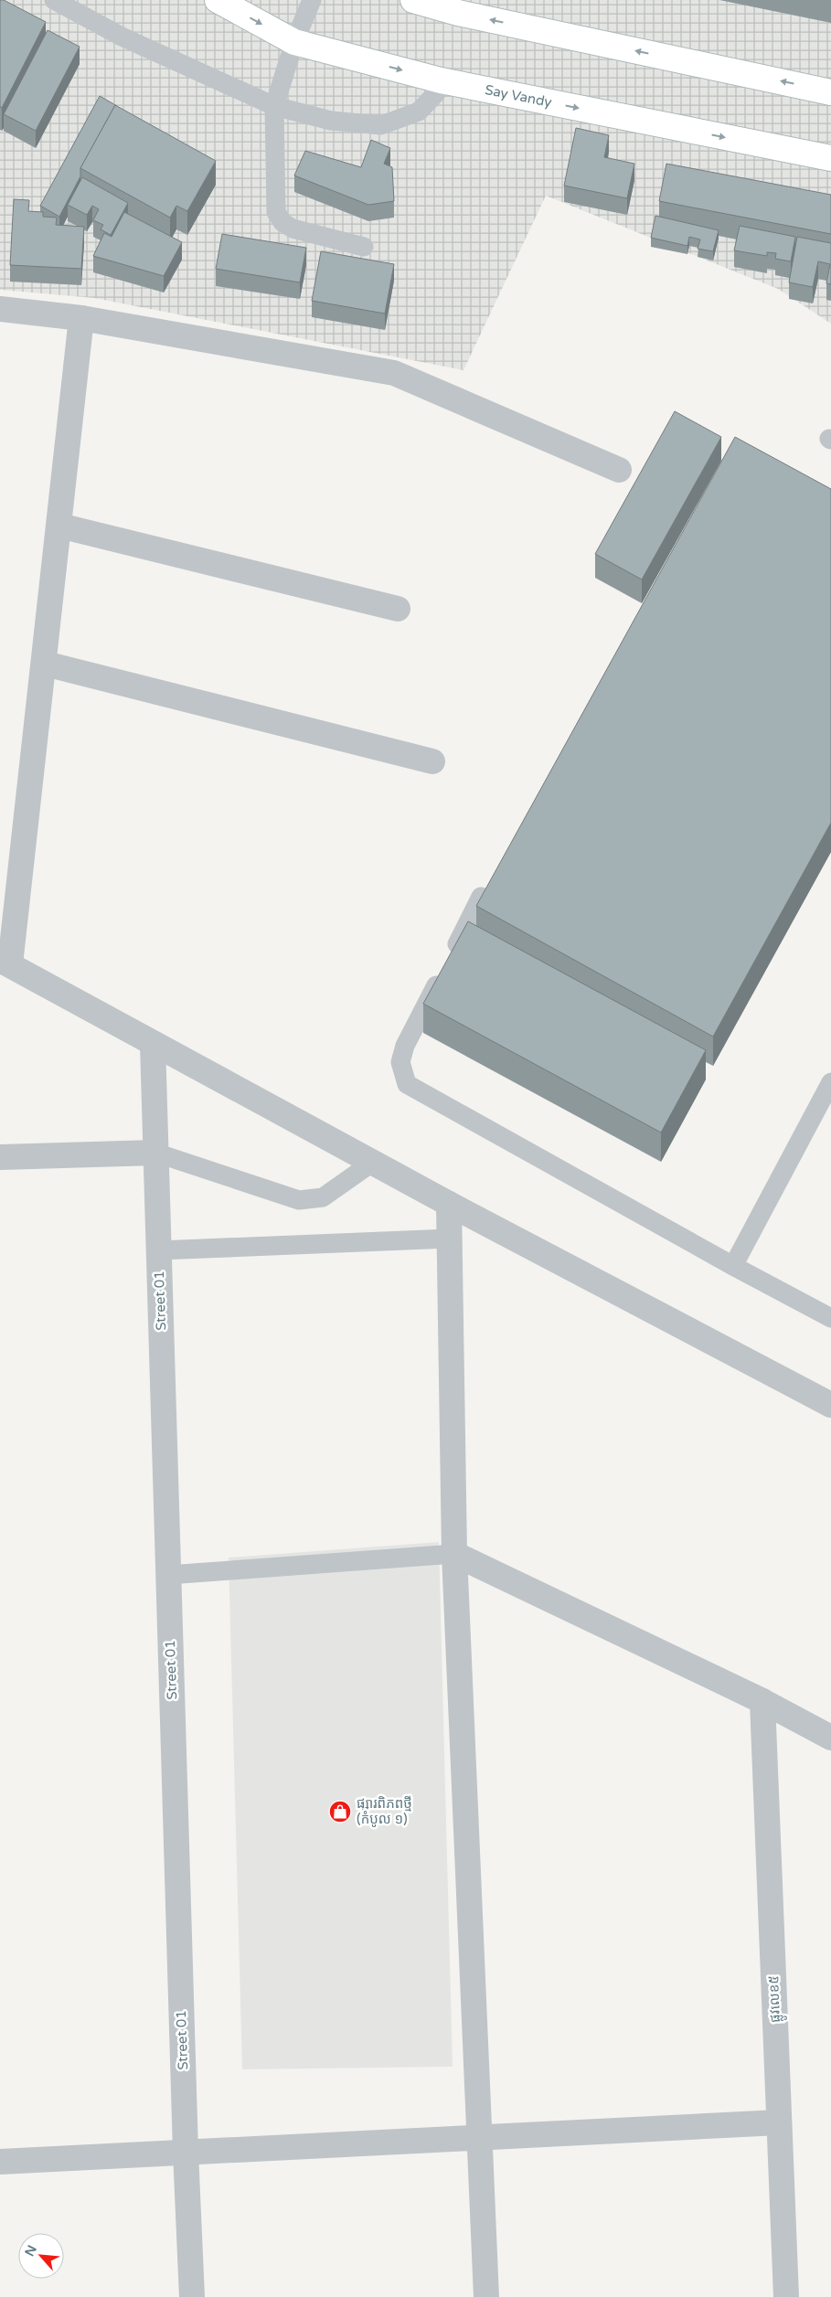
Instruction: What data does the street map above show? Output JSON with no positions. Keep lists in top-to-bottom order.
{
  "streets": {
    "street": ["Say Vandy", "Street 01", "ផ្លូវលេខ៥"]
  },
  "places": {
    "shop": ["ផ្សារពិភពថ្មី (កំបូល ១)"]
  },
  "north": "top left"
}
